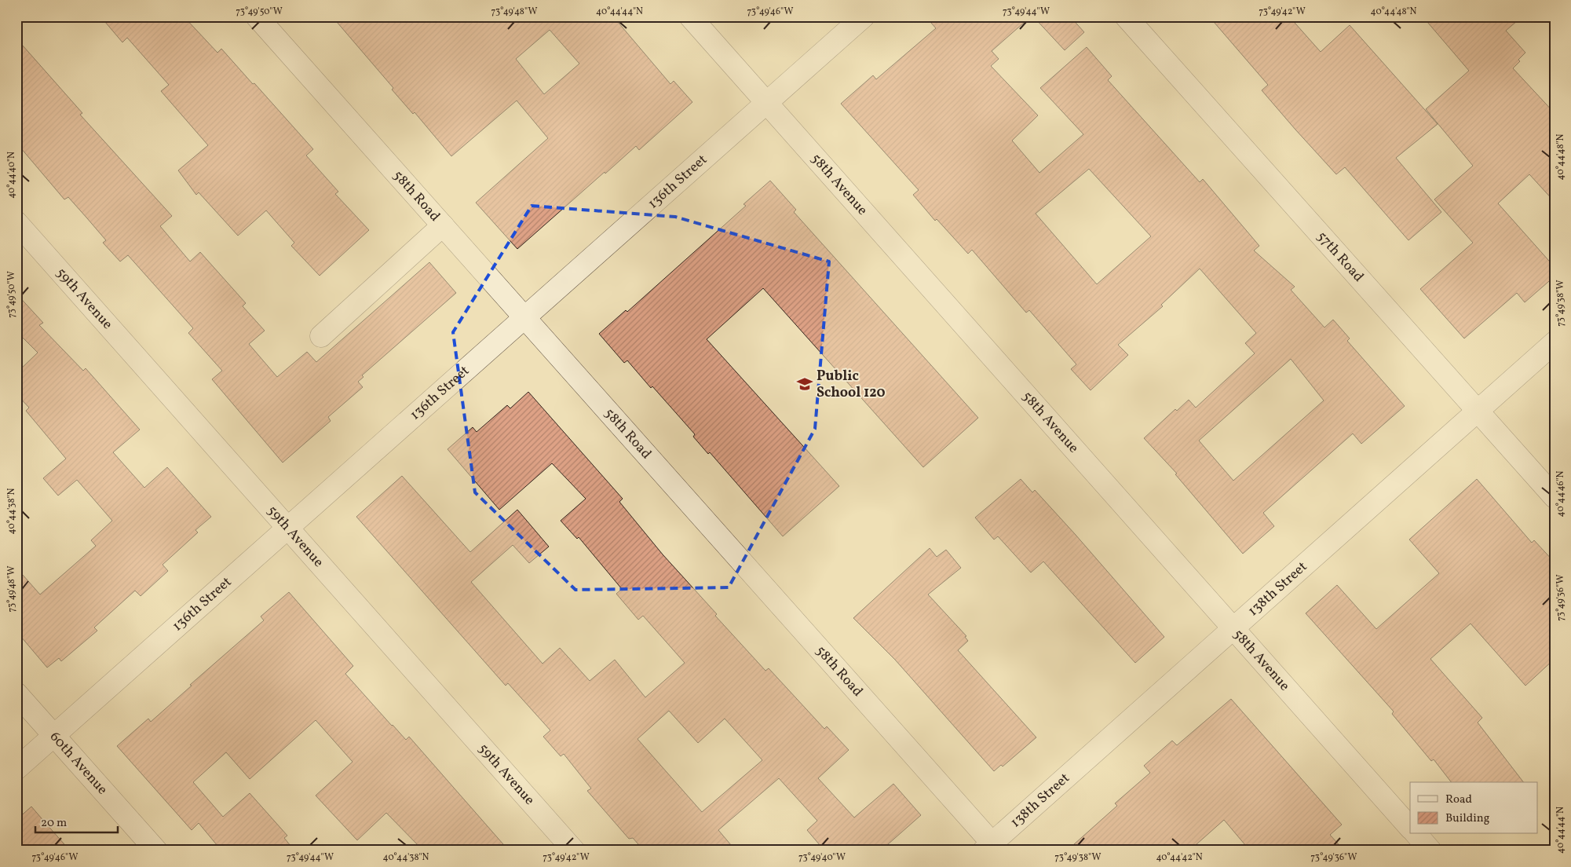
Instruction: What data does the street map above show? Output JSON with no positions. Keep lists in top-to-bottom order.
{
  "streets": {
    "street": [
      "136th Street",
      "58th Avenue",
      "58th Road",
      "57th Road",
      "59th Avenue",
      "138th Street",
      "60th Avenue"
    ]
  },
  "crossings": [
    ["136th Street", "58th Avenue"],
    ["136th Street", "58th Road"],
    ["136th Street", "59th Avenue"],
    ["136th Street", "60th Avenue"],
    ["58th Avenue", "138th Street"],
    ["58th Road", "138th Street"],
    ["57th Road", "138th Street"]
  ],
  "places": {
    "school or university": ["Public School 120"]
  },
  "legend": ["Road", "Building"],
  "scale_bar": "20 m",
  "coordinates": [
    "73°49'50\"W",
    "73°49'48\"W",
    "40°44'44\"N",
    "73°49'46\"W",
    "73°49'44\"W",
    "73°49'42\"W",
    "40°44'48\"N",
    "40°44'40\"N",
    "73°49'38\"W",
    "40°44'46\"N",
    "40°44'38\"N",
    "73°49'36\"W",
    "73°49'40\"W",
    "40°44'42\"N"
  ]
}
